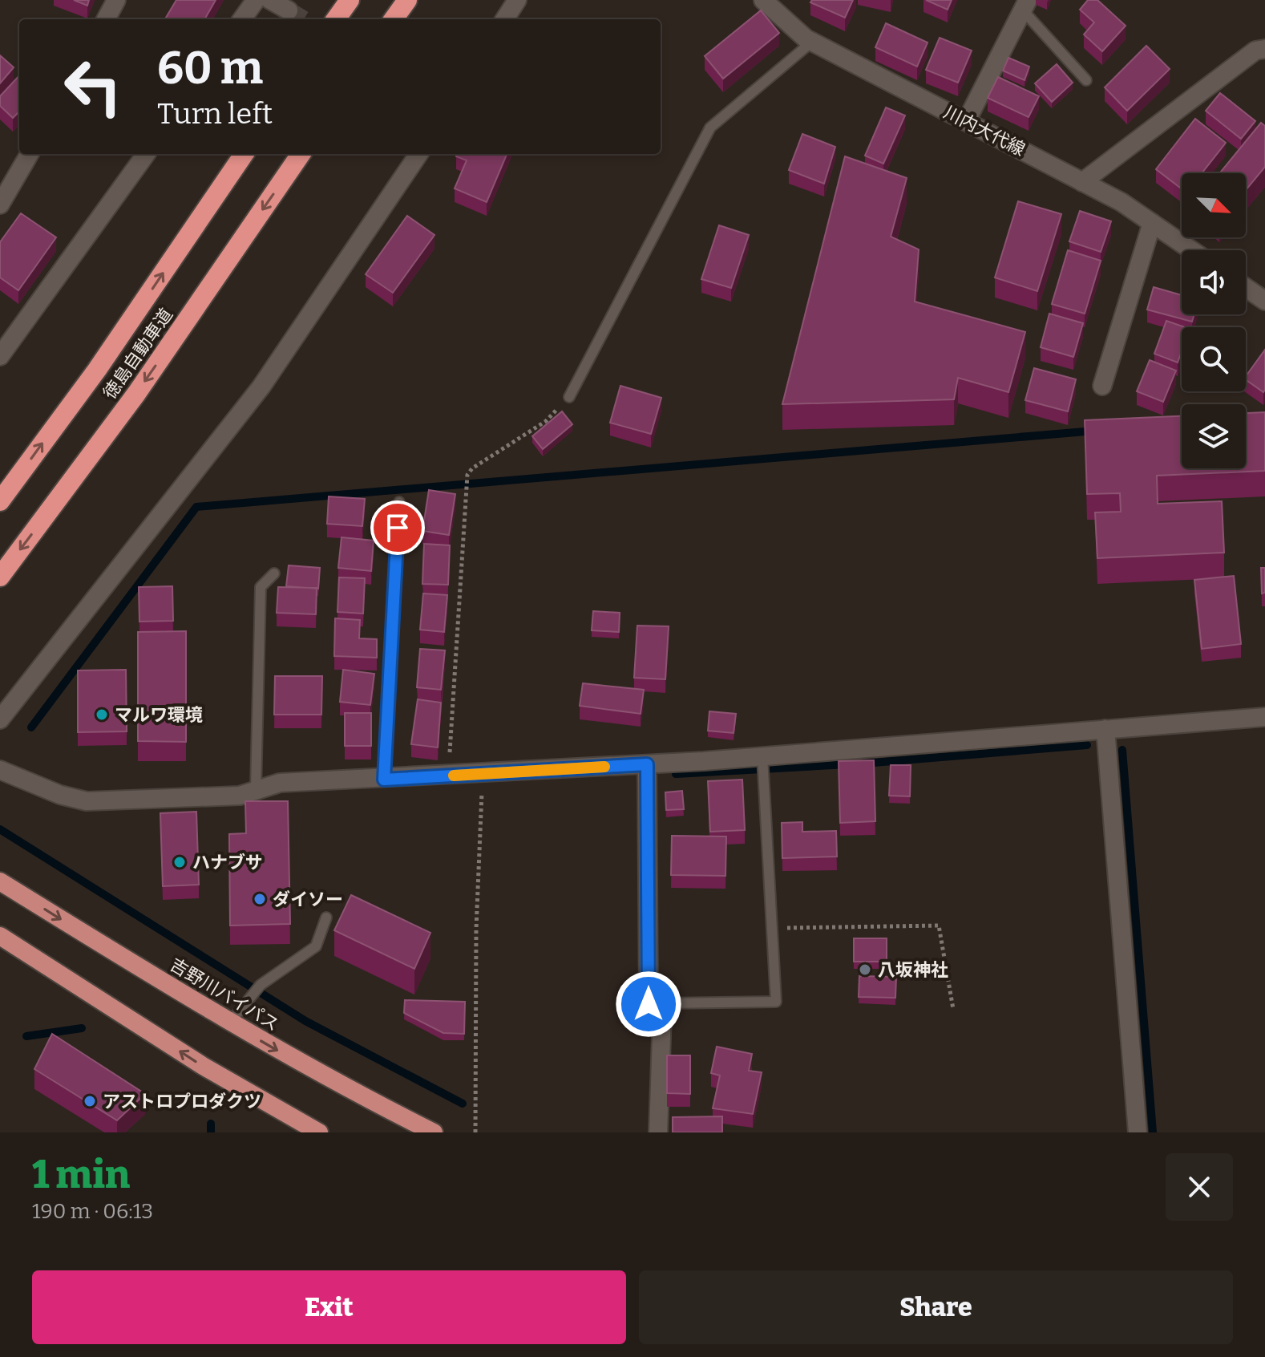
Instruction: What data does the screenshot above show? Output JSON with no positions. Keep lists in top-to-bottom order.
{
  "streets": {
    "highway": ["徳島自動車道", "吉野川バイパス"],
    "street": ["川内大代線"]
  },
  "places": [
    "マルワ環境",
    "ハナブサ",
    "ダイソー",
    "八坂神社",
    "アストロプロダクツ"
  ],
  "north": "bottom right",
  "page": {
    "turn": ["60 m", "Turn left"],
    "heading": ["1 min", "190 m · 06:13"],
    "buttons": ["Exit", "Share"]
  }
}
